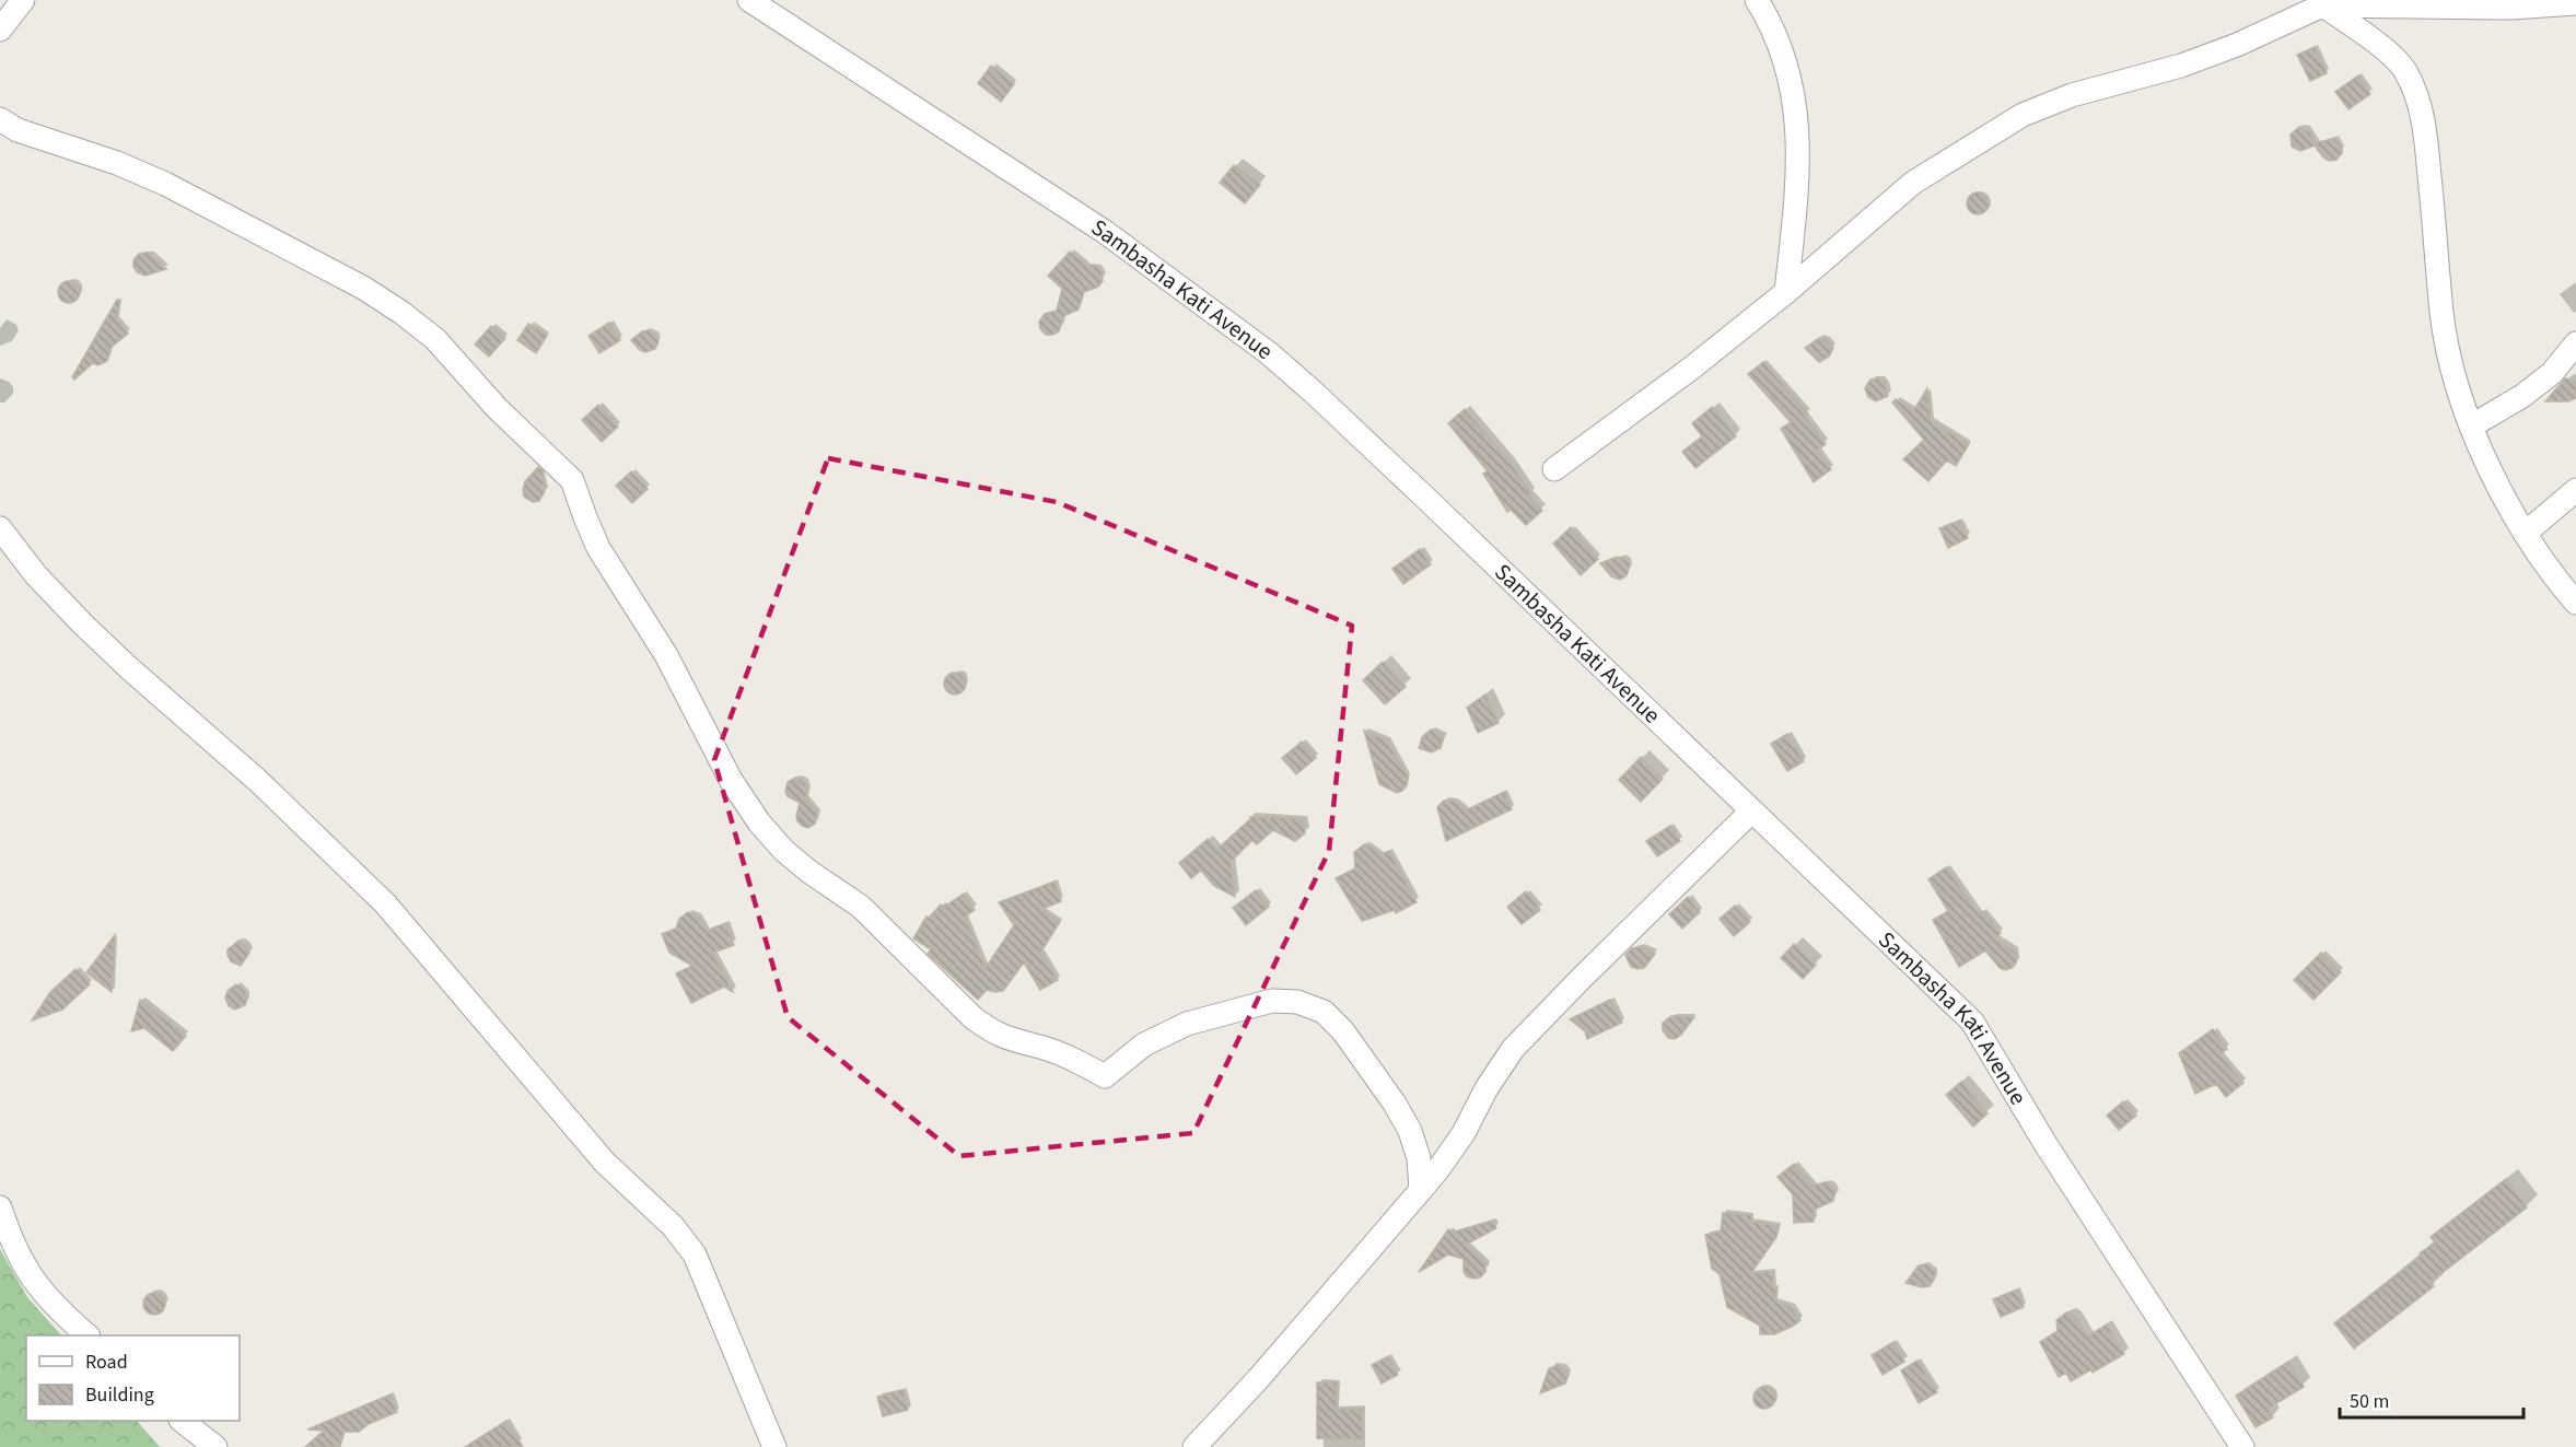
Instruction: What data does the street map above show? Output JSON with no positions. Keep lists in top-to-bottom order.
{
  "streets": {
    "street": ["Sambasha Kati Avenue"]
  },
  "legend": ["Road", "Building"],
  "scale_bar": "50 m"
}
